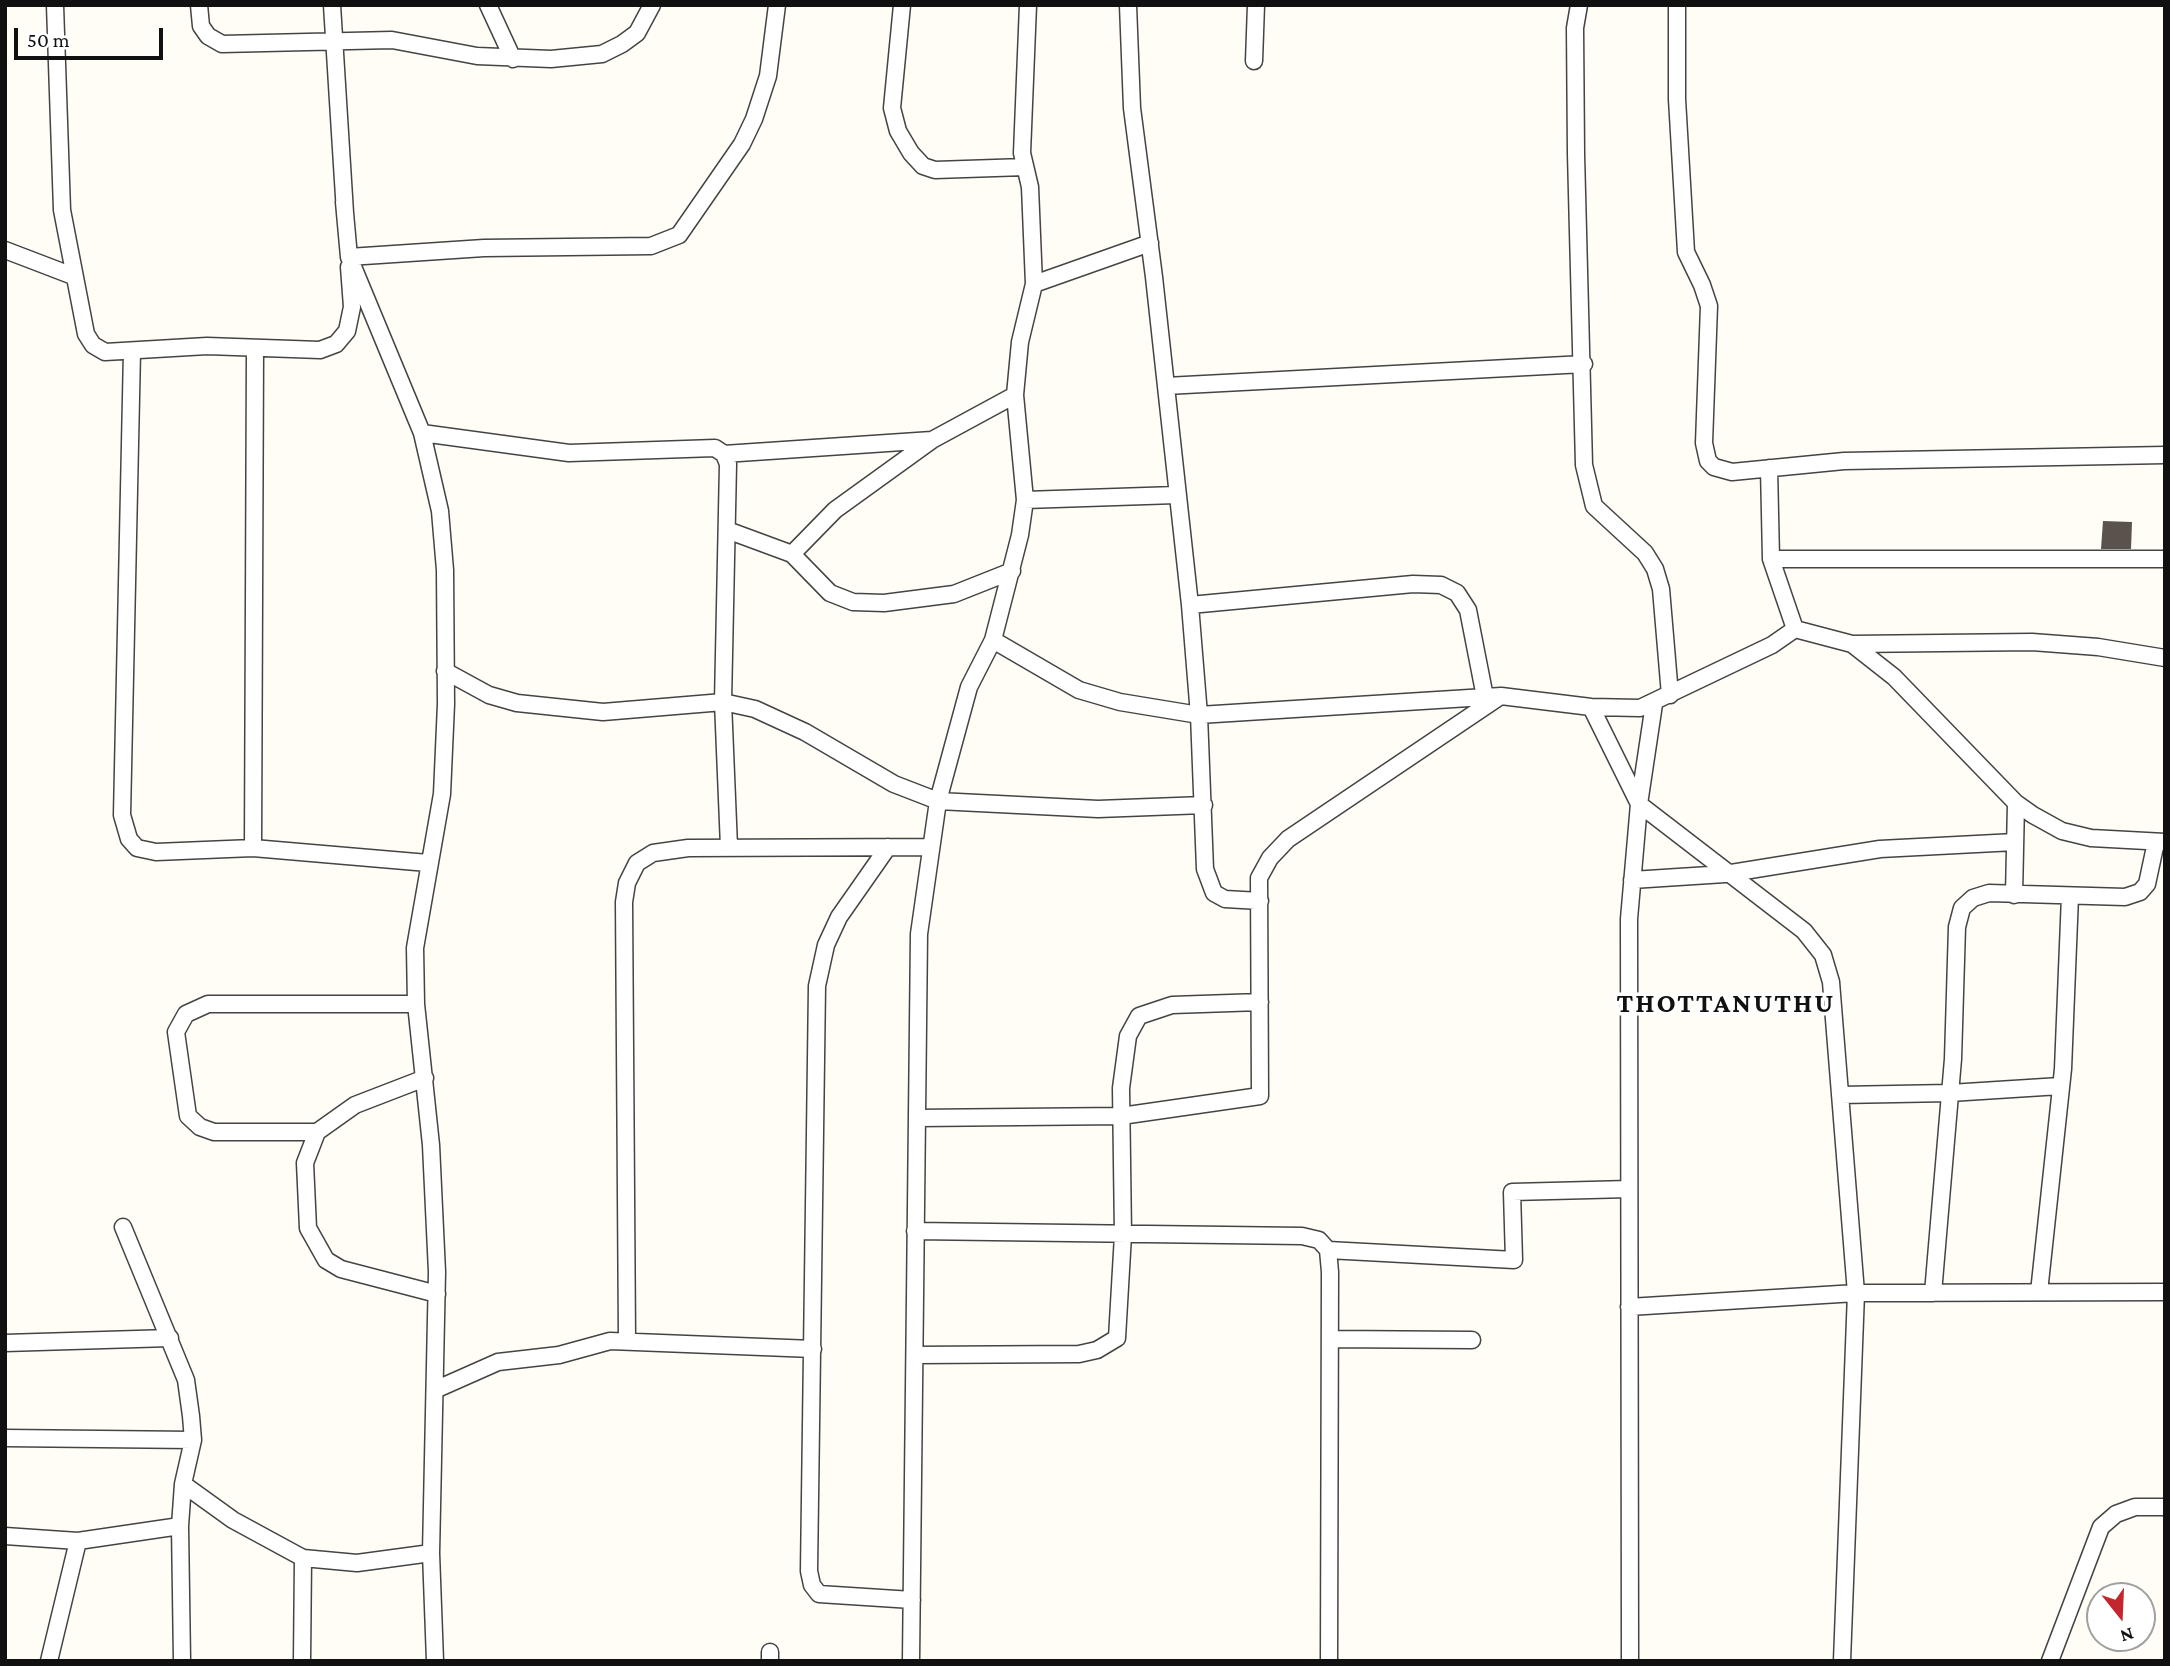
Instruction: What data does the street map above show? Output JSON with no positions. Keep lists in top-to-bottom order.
{
  "districts": ["THOTTANUTHU"],
  "scale_bar": "50 m",
  "north": "bottom"
}
